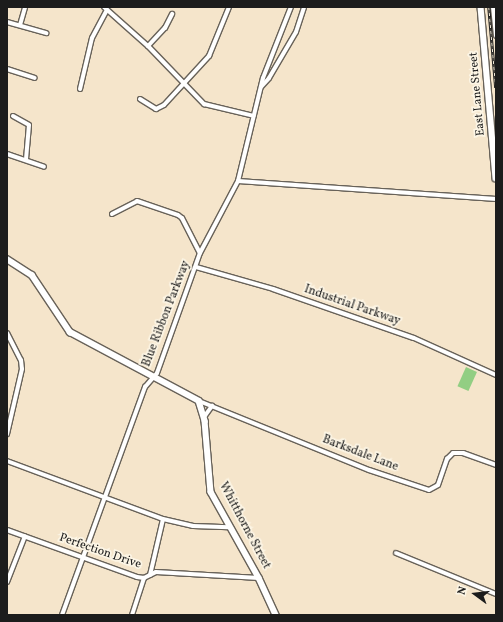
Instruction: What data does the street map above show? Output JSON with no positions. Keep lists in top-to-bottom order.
{
  "streets": {
    "street": [
      "East Lane Street",
      "Industrial Parkway",
      "Blue Ribbon Parkway",
      "Barksdale Lane",
      "Whitthorne Street",
      "Perfection Drive"
    ]
  },
  "crossings": [
    ["Industrial Parkway", "Blue Ribbon Parkway"],
    ["Blue Ribbon Parkway", "Perfection Drive"],
    ["Barksdale Lane", "Whitthorne Street"],
    ["Whitthorne Street", "Perfection Drive"]
  ],
  "north": "left"
}
